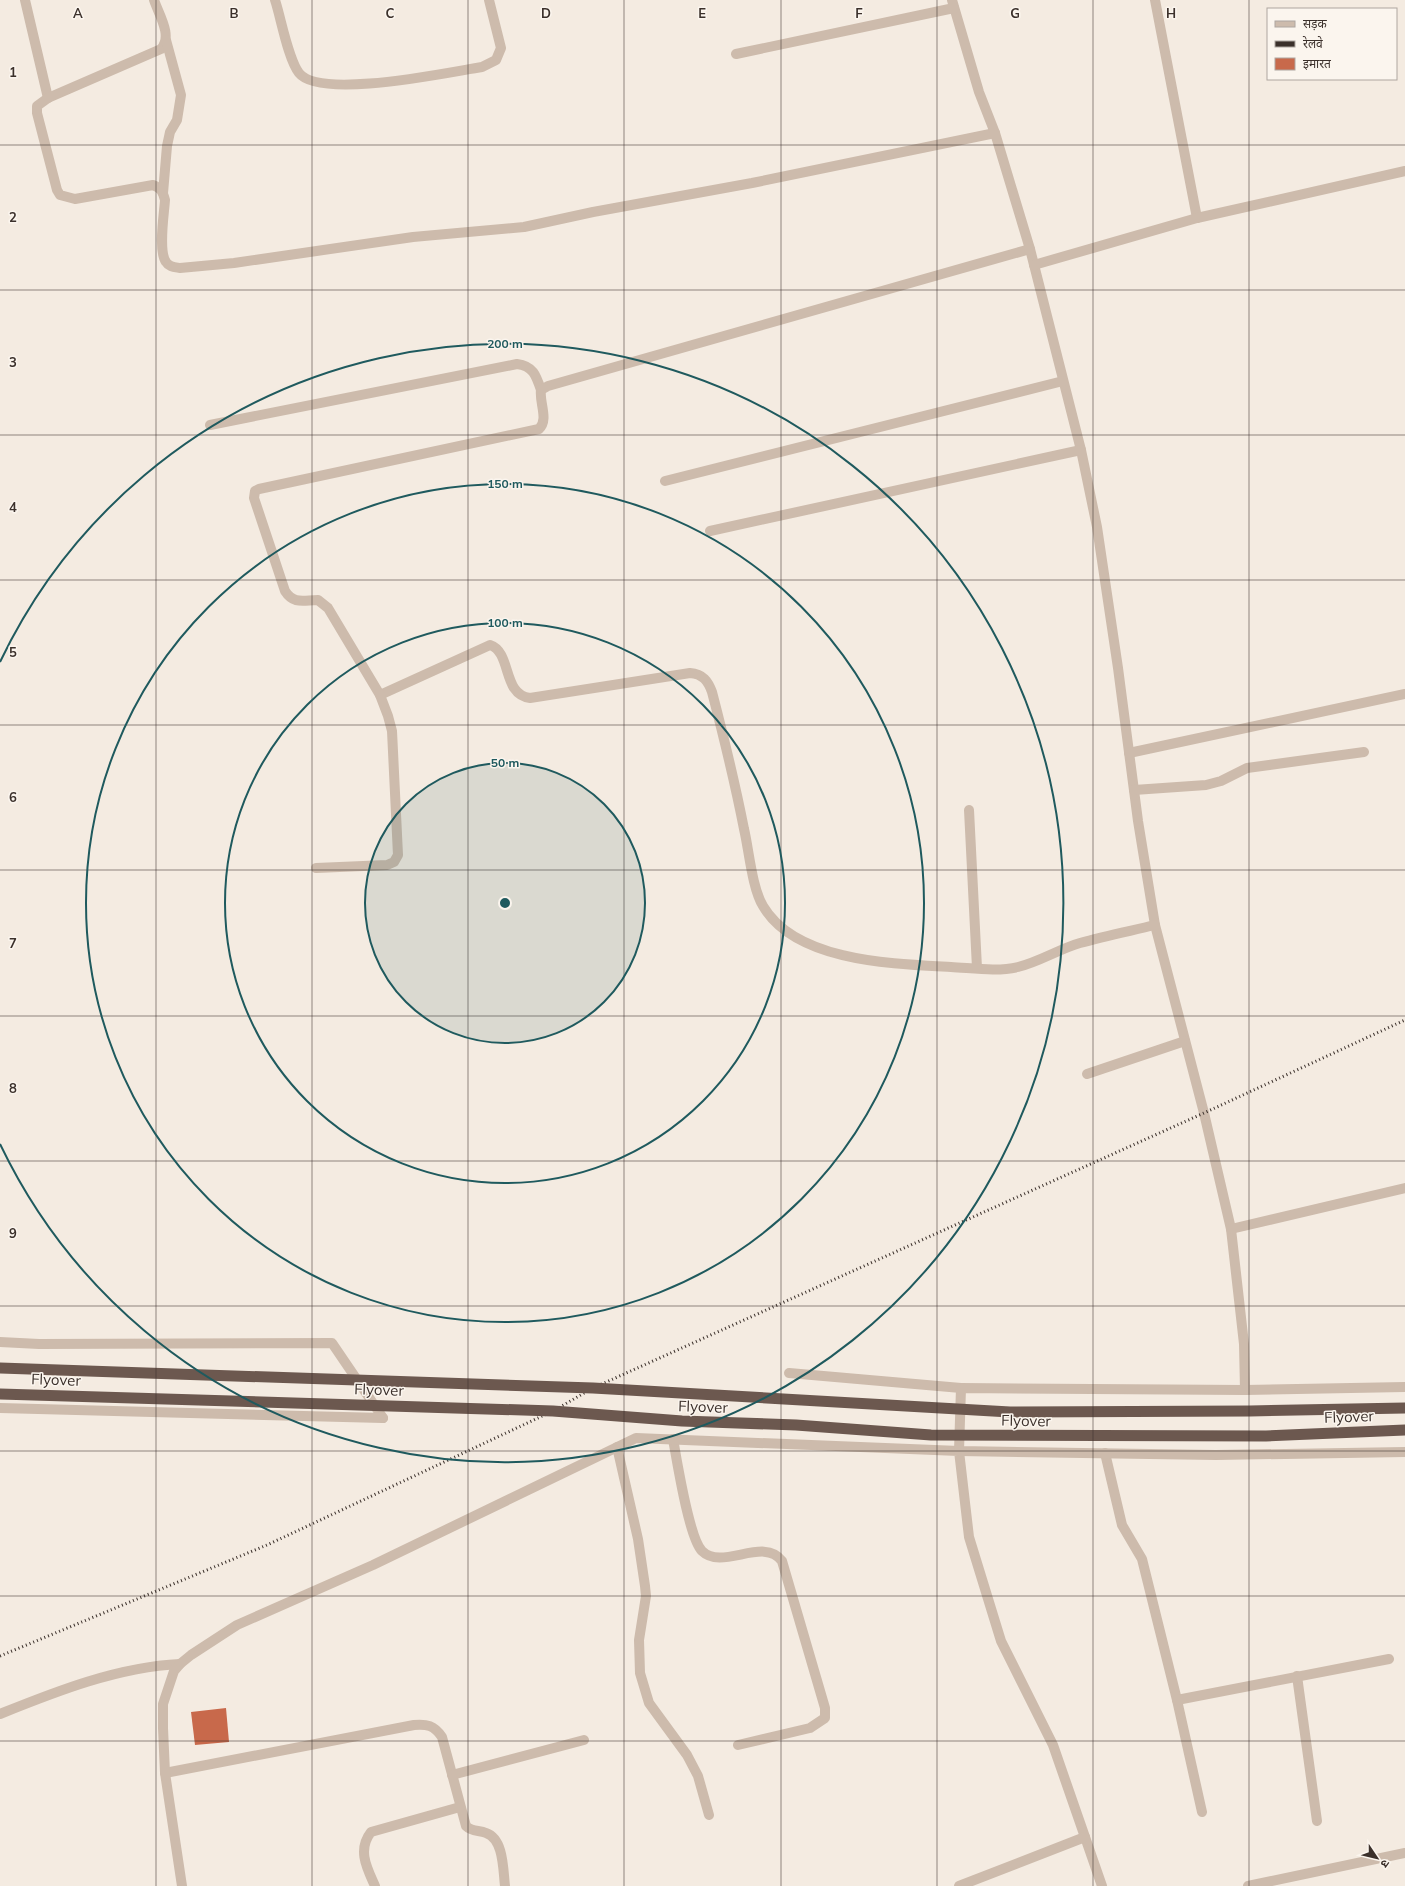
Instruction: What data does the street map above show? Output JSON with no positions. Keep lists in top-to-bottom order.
{
  "streets": {
    "highway": ["Flyover"]
  },
  "legend": ["सड़क", "रेलवे", "इमारत"],
  "north": "bottom right",
  "grid": {
    "columns": [
      "A",
      "B",
      "C",
      "D",
      "E",
      "F",
      "G",
      "H"
    ],
    "rows": [
      "1",
      "2",
      "3",
      "4",
      "5",
      "6",
      "7",
      "8",
      "9"
    ]
  },
  "rings": [
    "200 m",
    "150 m",
    "100 m",
    "50 m"
  ]
}
